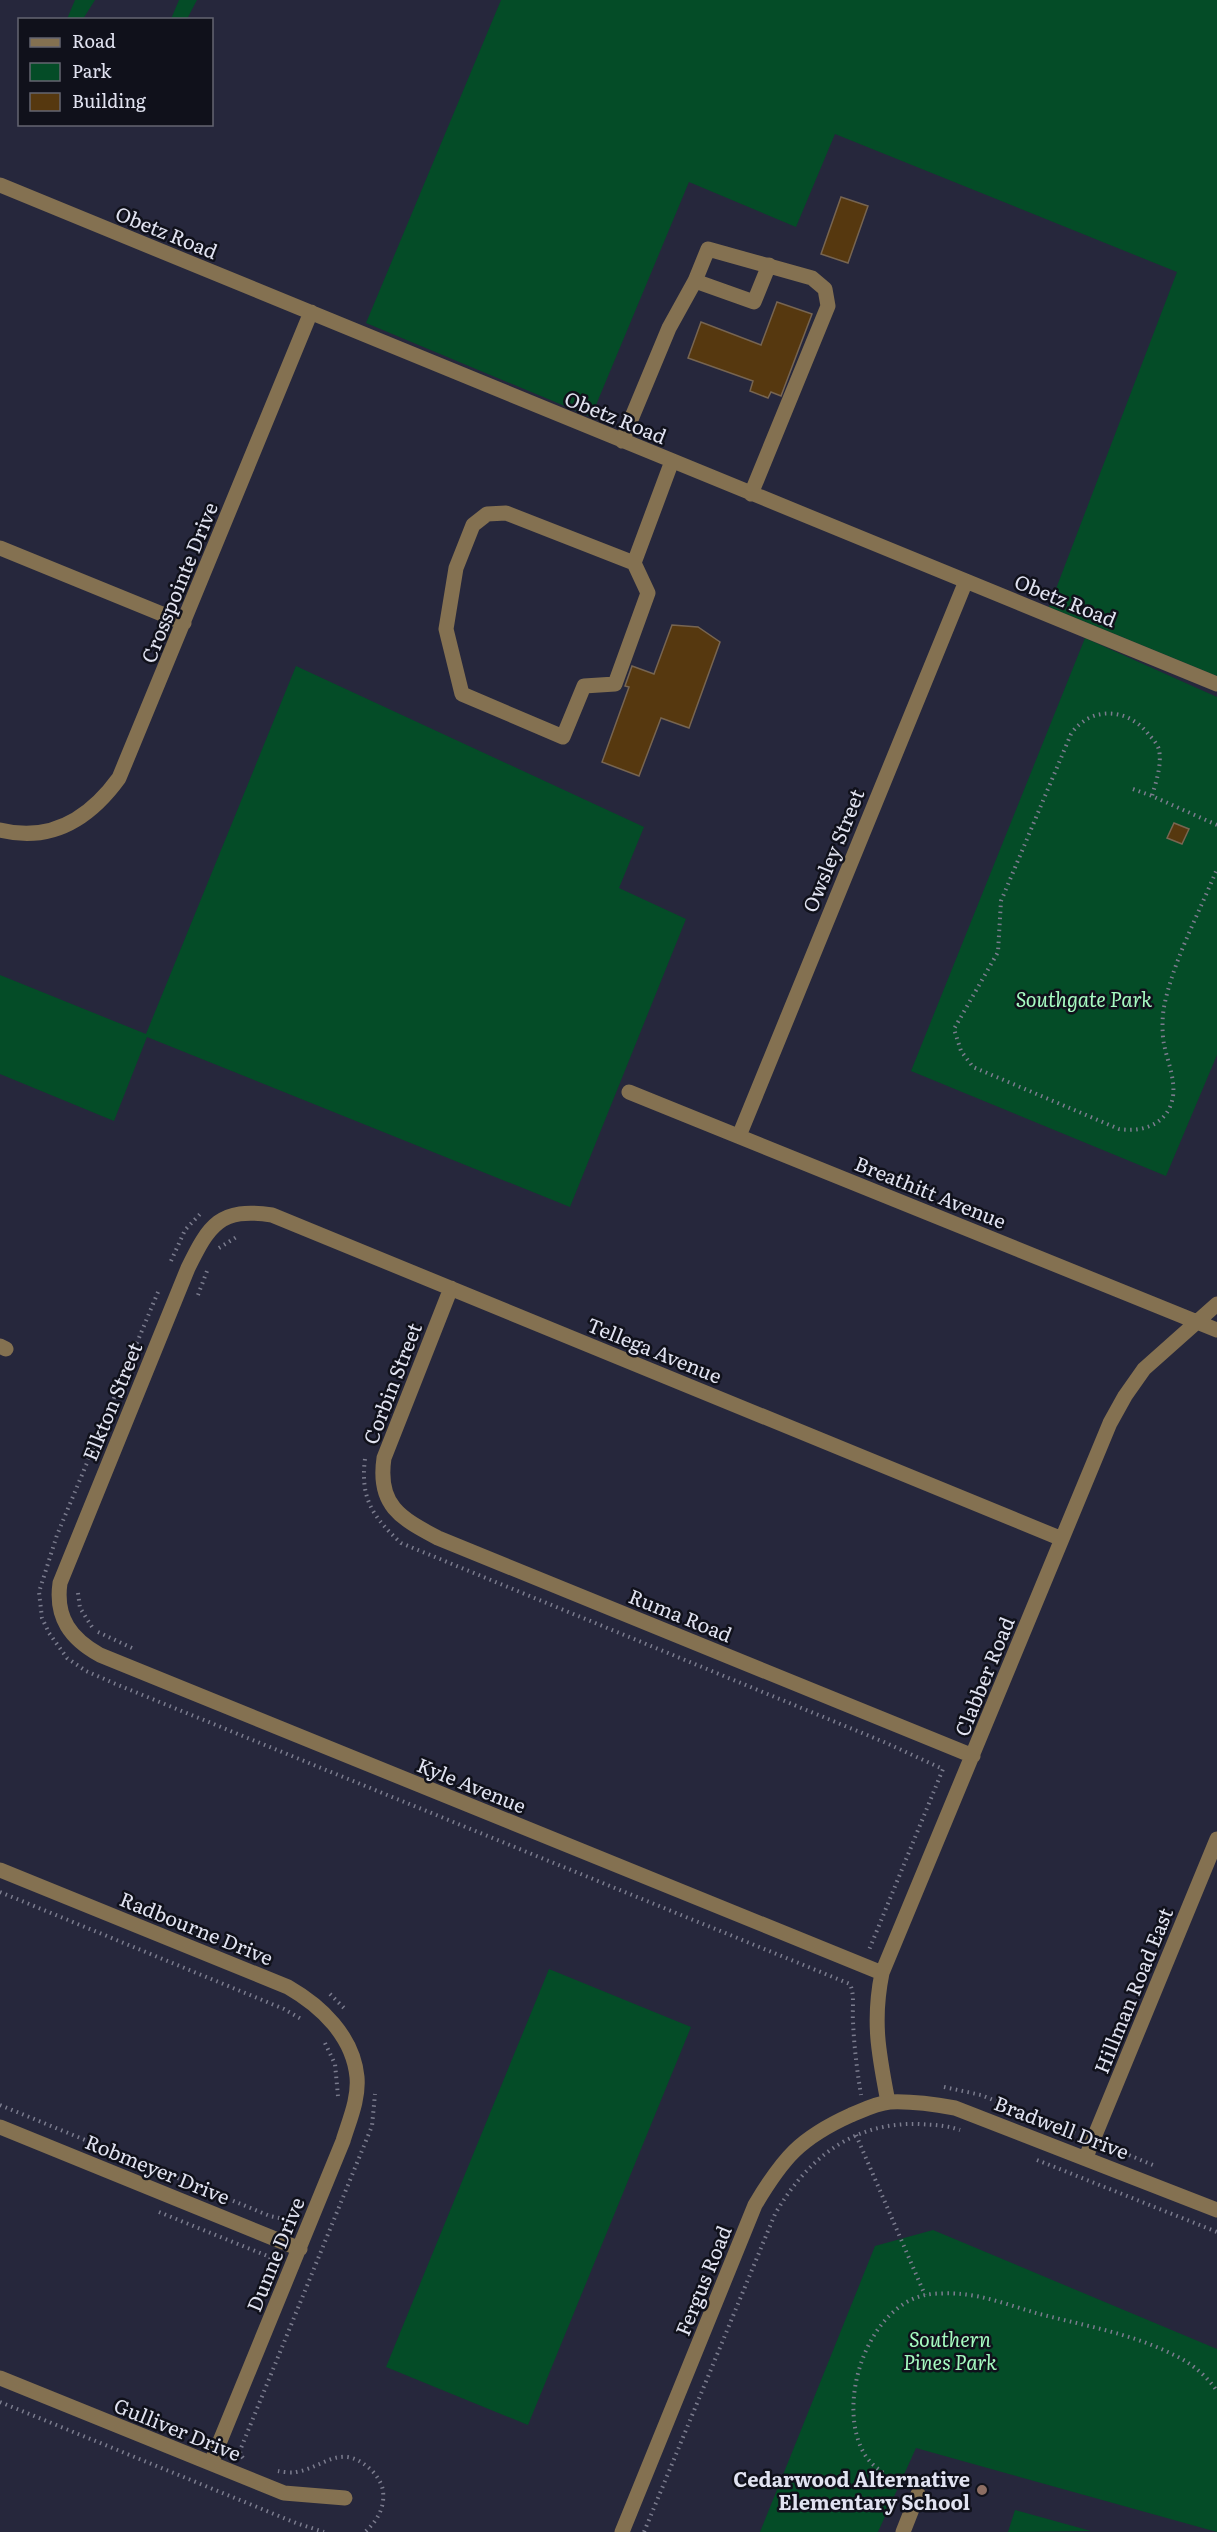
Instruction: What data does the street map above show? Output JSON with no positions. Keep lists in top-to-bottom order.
{
  "streets": {
    "street": [
      "Obetz Road",
      "Crosspointe Drive",
      "Owsley Street",
      "Breathitt Avenue",
      "Tellega Avenue",
      "Corbin Street",
      "Elkton Street",
      "Ruma Road",
      "Clabber Road",
      "Kyle Avenue",
      "Radbourne Drive",
      "Hillman Road East",
      "Bradwell Drive",
      "Robmeyer Drive",
      "Dunne Drive",
      "Fergus Road",
      "Gulliver Drive"
    ]
  },
  "crossings": [
    ["Obetz Road", "Crosspointe Drive"],
    ["Obetz Road", "Owsley Street"],
    ["Owsley Street", "Breathitt Avenue"],
    ["Breathitt Avenue", "Clabber Road"],
    ["Tellega Avenue", "Corbin Street"],
    ["Tellega Avenue", "Elkton Street"],
    ["Tellega Avenue", "Clabber Road"],
    ["Corbin Street", "Ruma Road"],
    ["Elkton Street", "Kyle Avenue"],
    ["Ruma Road", "Clabber Road"],
    ["Clabber Road", "Kyle Avenue"],
    ["Clabber Road", "Bradwell Drive"],
    ["Clabber Road", "Fergus Road"],
    ["Radbourne Drive", "Dunne Drive"],
    ["Hillman Road East", "Bradwell Drive"],
    ["Bradwell Drive", "Fergus Road"],
    ["Robmeyer Drive", "Dunne Drive"],
    ["Dunne Drive", "Gulliver Drive"]
  ],
  "parks": ["Southgate Park", "Southern Pines Park"],
  "places": ["Cedarwood Alternative Elementary School"],
  "legend": ["Road", "Park", "Building"]
}
